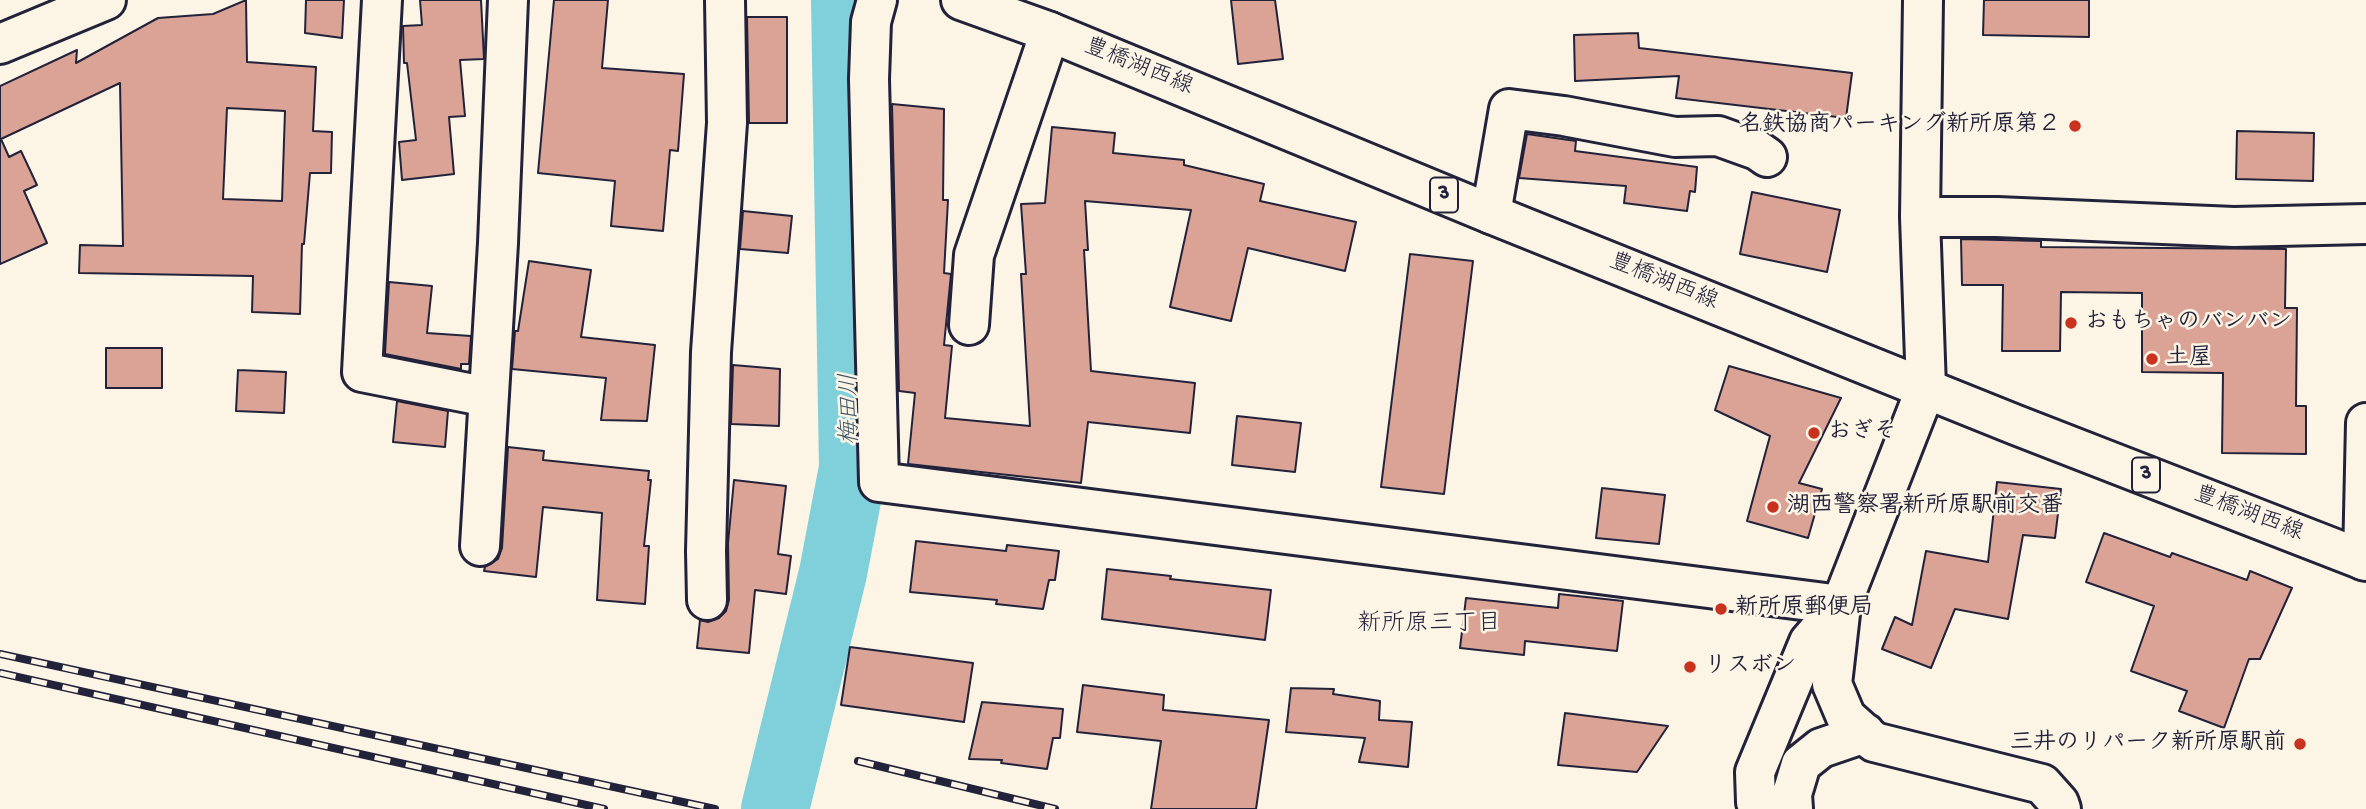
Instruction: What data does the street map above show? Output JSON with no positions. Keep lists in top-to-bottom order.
{
  "streets": {
    "street": ["豊橋湖西線", "3"]
  },
  "districts": ["新所原三丁目"],
  "water": ["梅田川"],
  "places": [
    "名鉄協商パーキング新所原第２",
    "おもちゃのバンバン",
    "土屋",
    "おぎそ",
    "湖西警察署新所原駅前交番",
    "新所原郵便局",
    "リスボン",
    "三井のリパーク新所原駅前"
  ]
}
